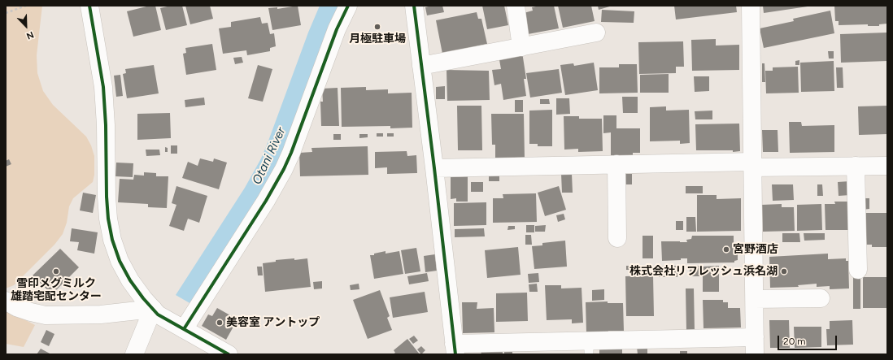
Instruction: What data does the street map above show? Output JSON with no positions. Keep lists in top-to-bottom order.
{
  "water": ["Otani River"],
  "places": [
    "月極駐車場",
    "宮野酒店",
    "雪印メグミルク 雄踏宅配センター",
    "株式会社リフレッシュ浜名湖",
    "美容室 アントップ"
  ],
  "scale_bar": "20 m",
  "north": "bottom right"
}
